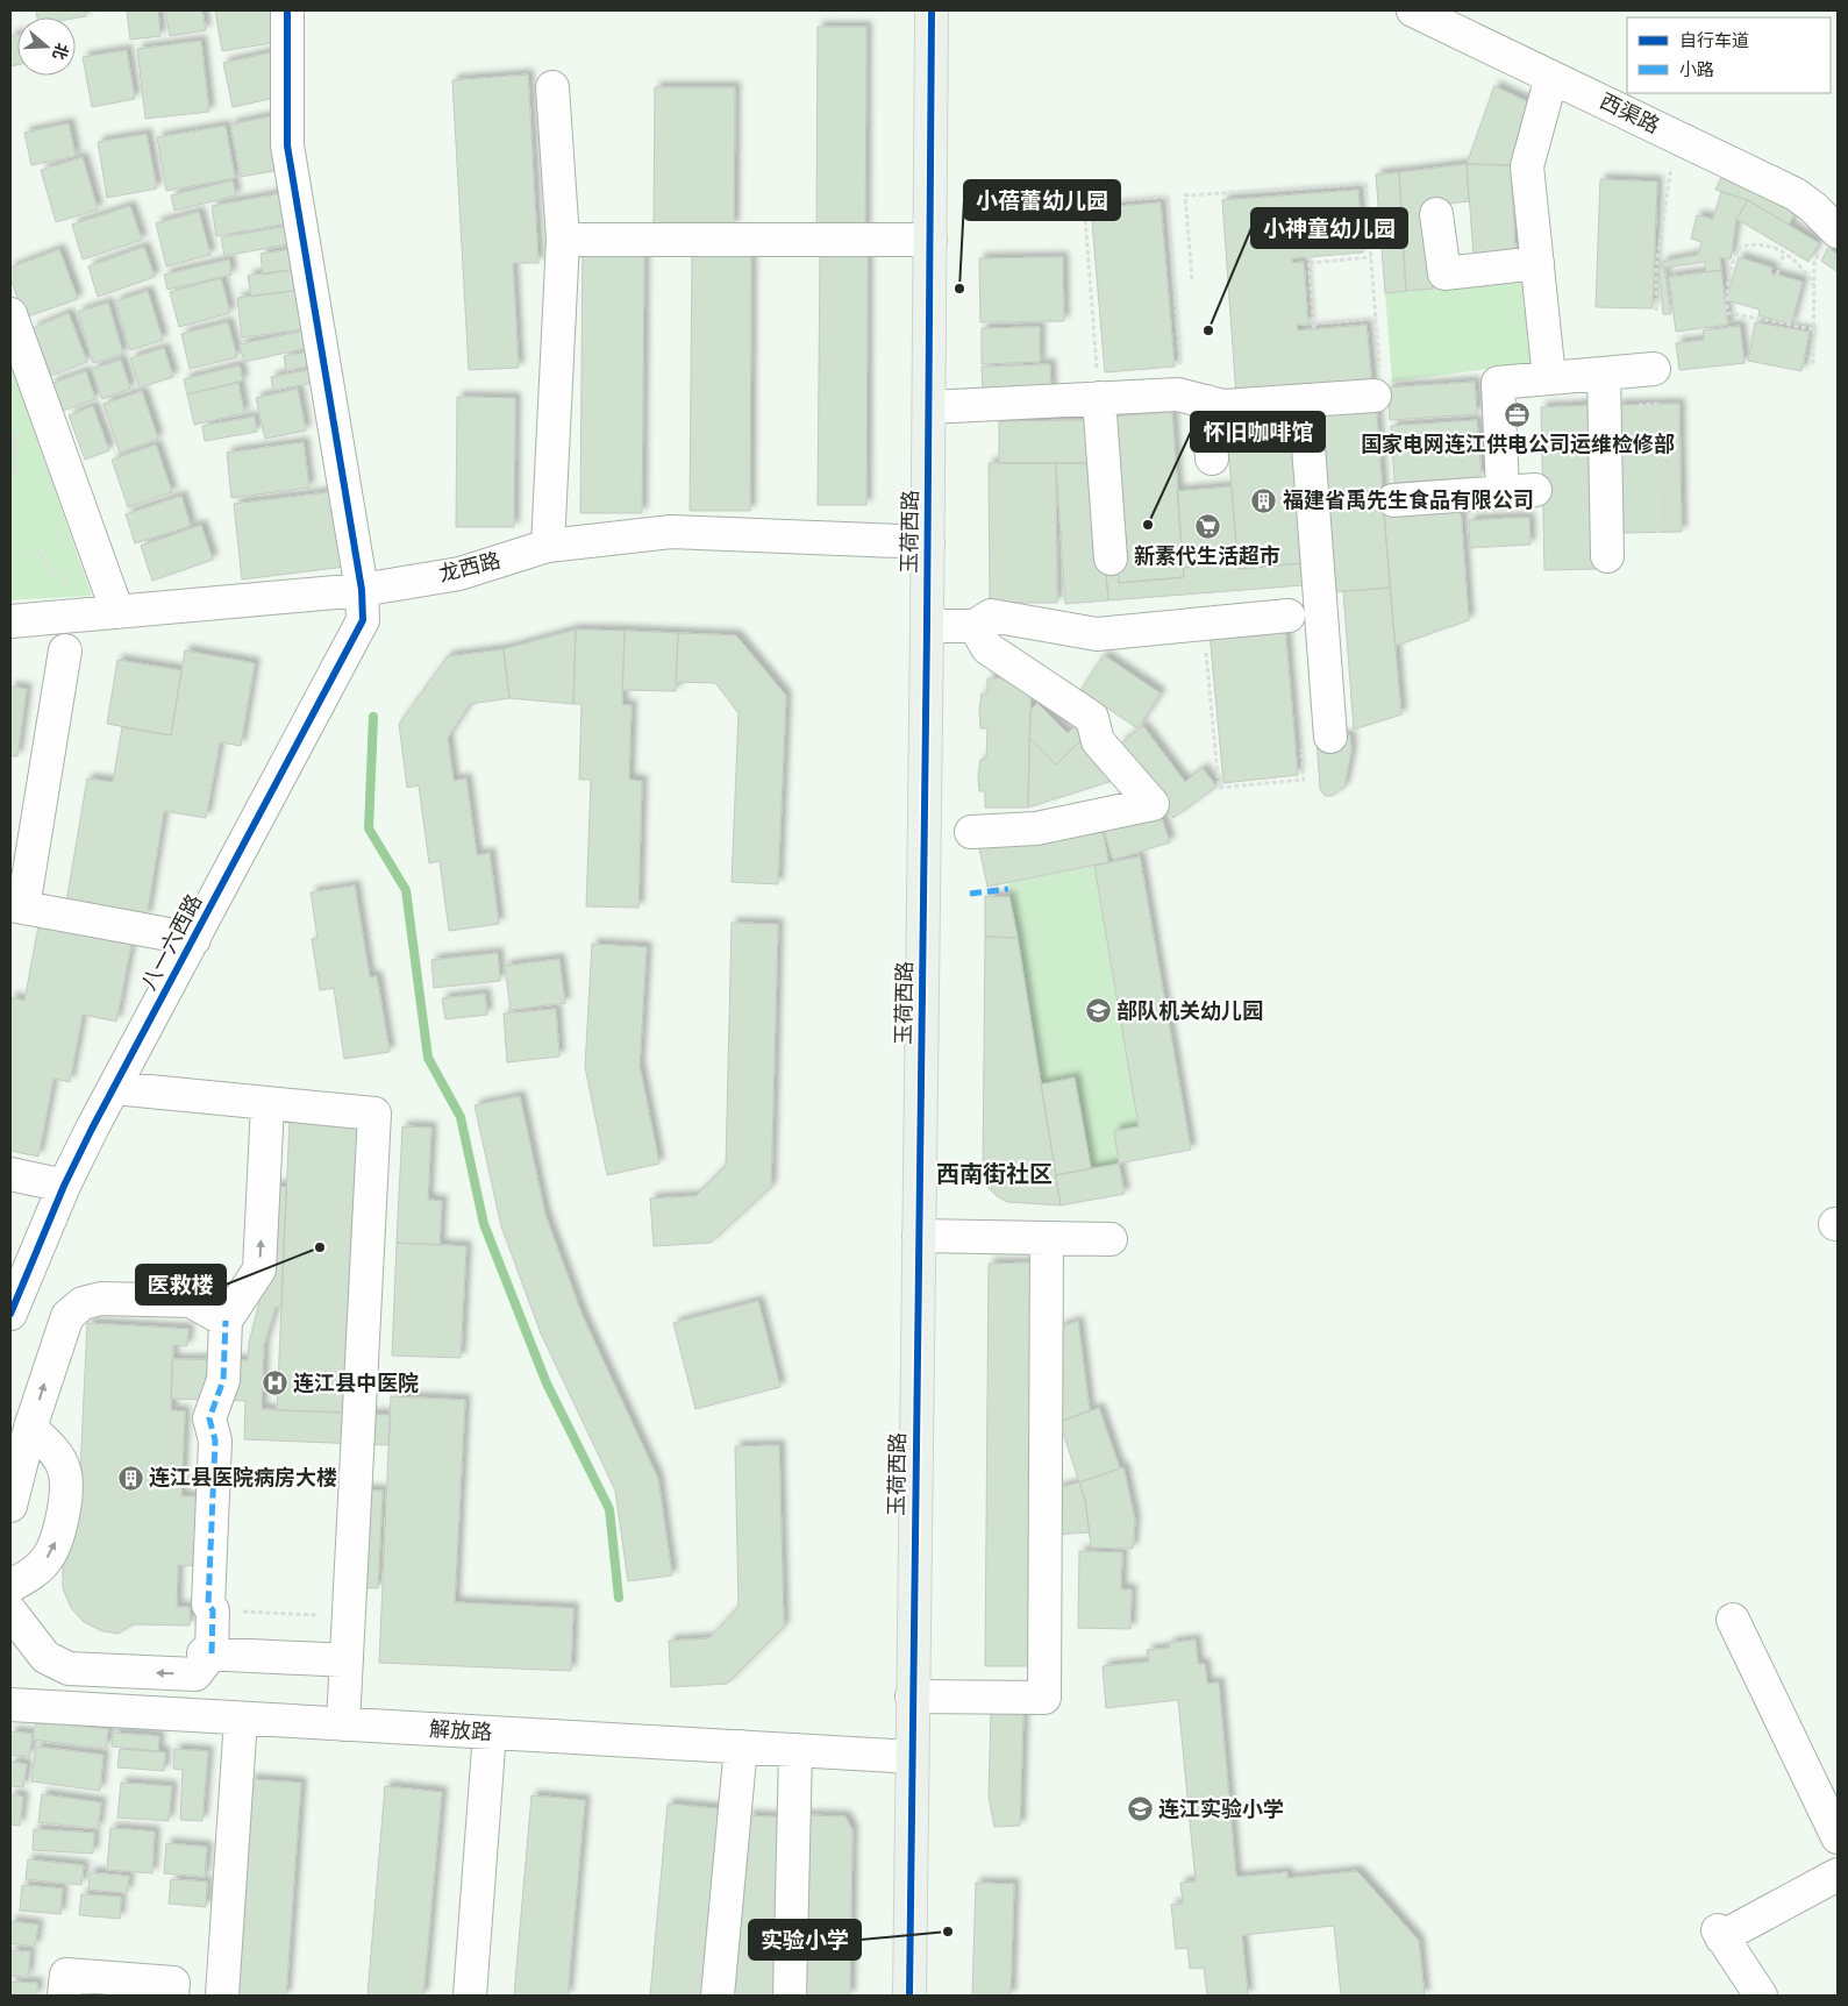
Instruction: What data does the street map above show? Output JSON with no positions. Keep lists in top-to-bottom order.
{
  "streets": {
    "main road": ["玉荷西路"],
    "street": [
      "西渠路",
      "龙西路",
      "八一六西路",
      "解放路"
    ]
  },
  "crossings": [
    ["玉荷西路", "龙西路"],
    ["玉荷西路", "解放路"],
    ["龙西路", "八一六西路"]
  ],
  "districts": ["西南街社区"],
  "places": {
    "other": [
      "小蓓蕾幼儿园",
      "小神童幼儿园",
      "怀旧咖啡馆",
      "医救楼",
      "实验小学"
    ],
    "office": ["国家电网连江供电公司运维检修部"],
    "building": ["福建省禹先生食品有限公司", "连江县医院病房大楼"],
    "supermarket": ["新素代生活超市"],
    "school or university": ["部队机关幼儿园", "连江实验小学"],
    "hospital": ["连江县中医院"]
  },
  "legend": ["自行车道", "小路"],
  "north": "right"
}
